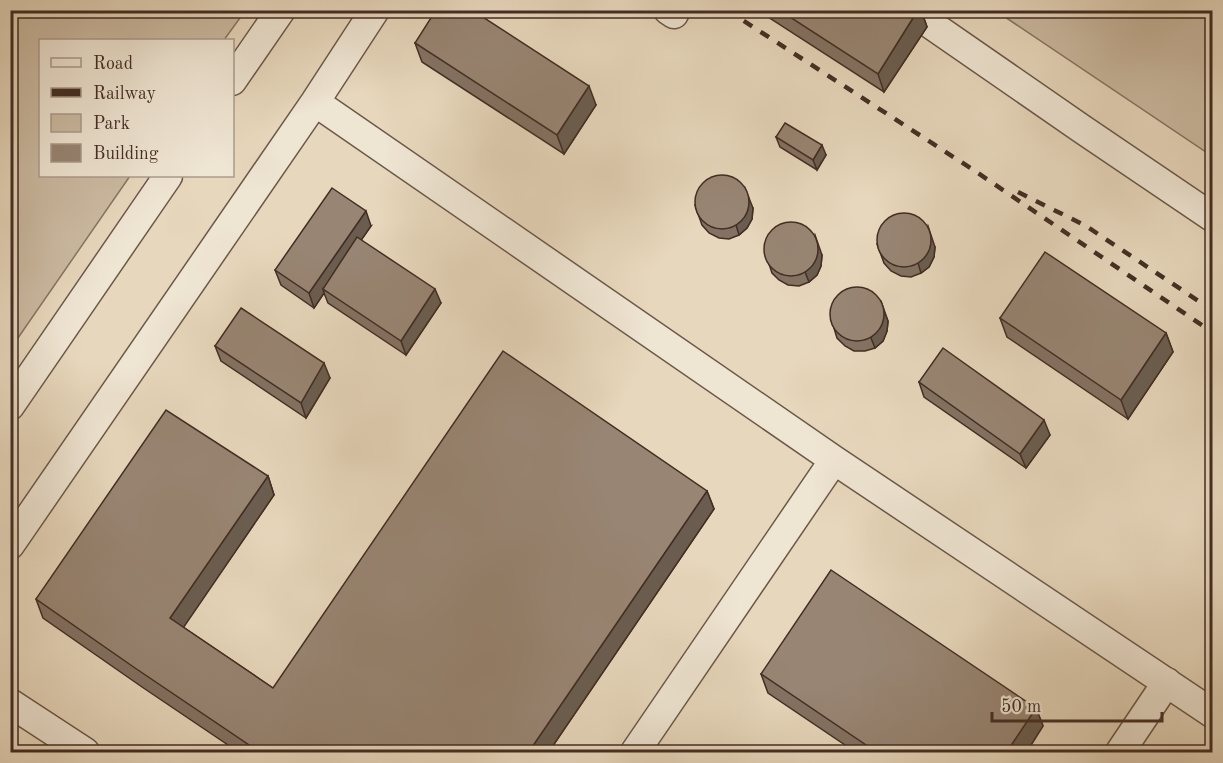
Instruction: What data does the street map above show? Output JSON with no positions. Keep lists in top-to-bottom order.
{
  "legend": [
    "Road",
    "Railway",
    "Park",
    "Building"
  ],
  "scale_bar": "50 m"
}
